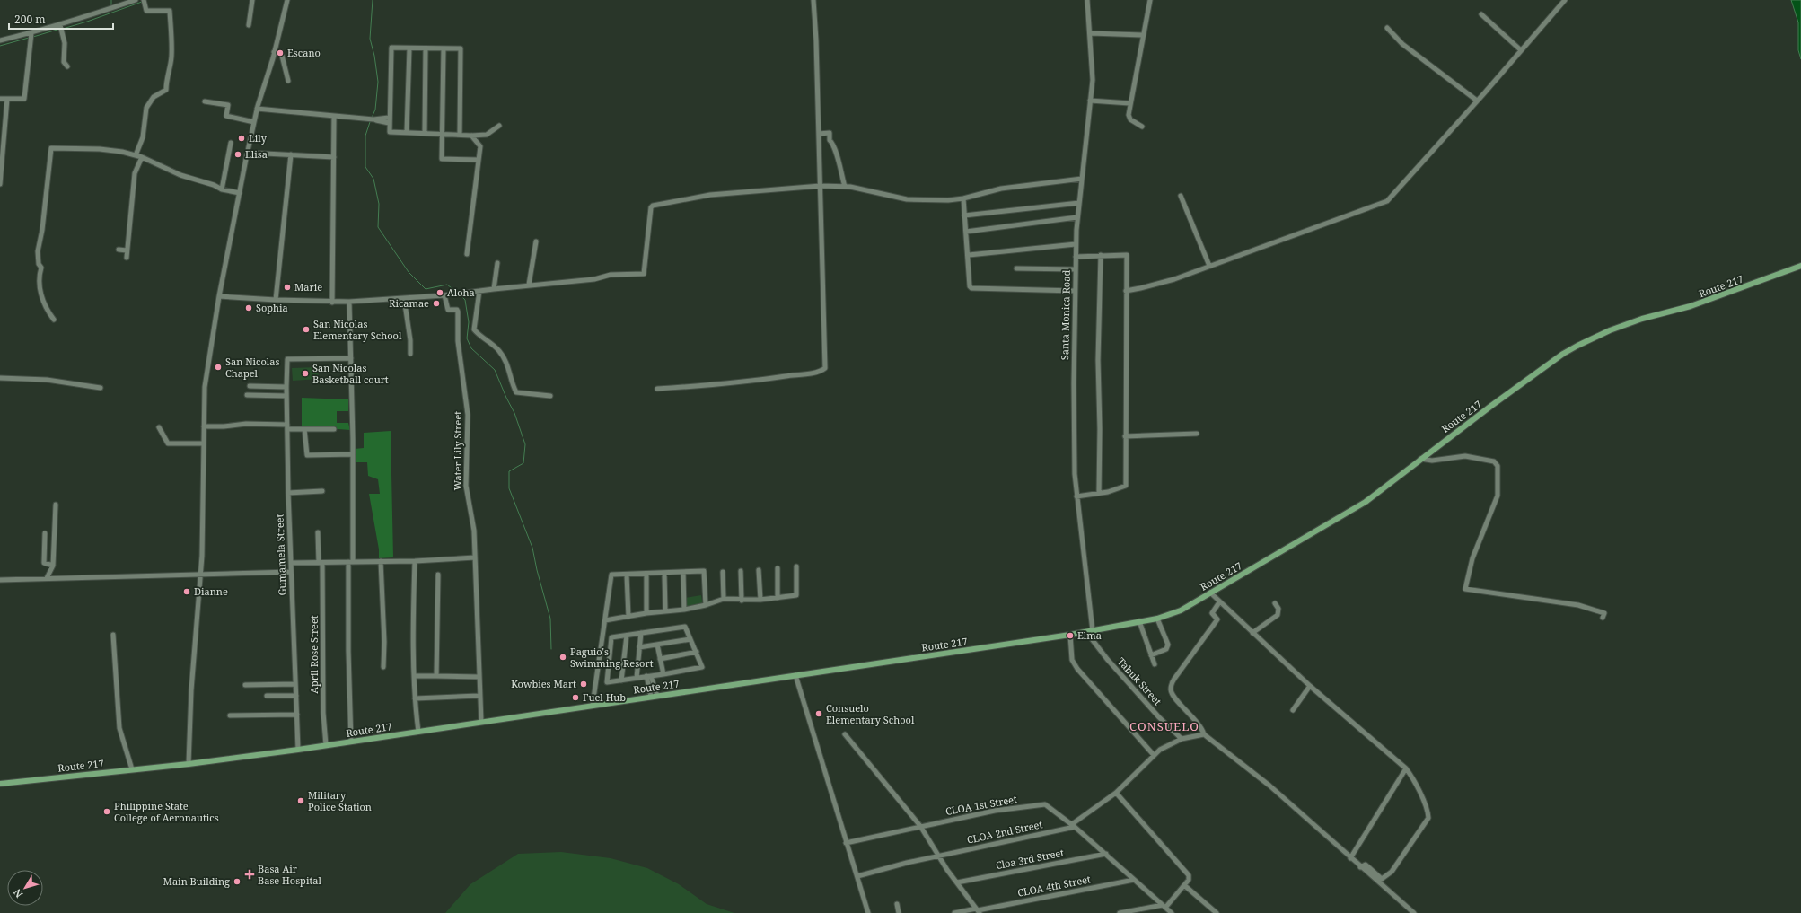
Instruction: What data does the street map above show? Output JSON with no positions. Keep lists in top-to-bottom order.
{
  "streets": {
    "main road": ["Route 217"],
    "street": [
      "Santa Monica Road",
      "Water Lily Street",
      "Gumamela Street",
      "April Rose Street",
      "Tabuk Street",
      "CLOA 1st Street",
      "CLOA 2nd Street",
      "Cloa 3rd Street",
      "CLOA 4th Street"
    ]
  },
  "crossings": [
    ["Route 217", "Santa Monica Road"],
    ["Route 217", "Water Lily Street"],
    ["Route 217", "Gumamela Street"],
    ["Route 217", "April Rose Street"],
    ["Route 217", "Tabuk Street"],
    ["CLOA 1st Street", "CLOA 2nd Street"]
  ],
  "districts": ["CONSUELO"],
  "places": {
    "other": [
      "Escano",
      "Lily",
      "Elisa",
      "Marie",
      "Aloha",
      "Ricamae",
      "Sophia",
      "San Nicolas Elementary School",
      "San Nicolas Chapel",
      "San Nicolas Basketball court",
      "Dianne",
      "Elma",
      "Paguio's Swimming Resort",
      "Kowbies Mart",
      "Fuel Hub",
      "Consuelo Elementary School",
      "Military Police Station",
      "Philippine State College of Aeronautics",
      "Main Building"
    ],
    "health": ["Basa Air Base Hospital"]
  },
  "scale_bar": "200 m",
  "north": "bottom left"
}
